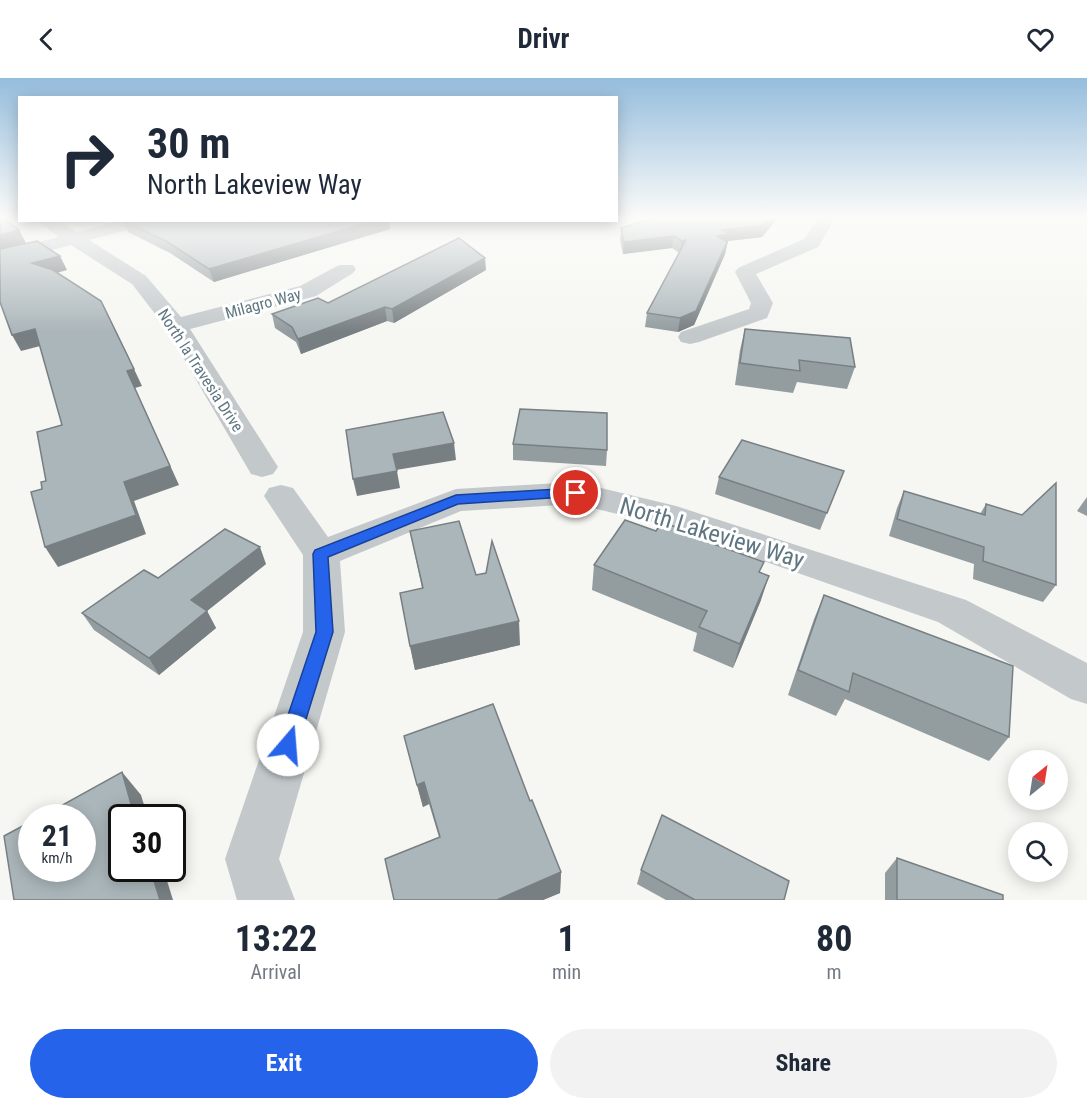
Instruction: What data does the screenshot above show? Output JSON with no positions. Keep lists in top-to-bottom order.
{
  "streets": {
    "street": ["Milagro Way", "North la Travesia Drive", "North Lakeview Way"]
  },
  "crossings": [
    ["Milagro Way", "North la Travesia Drive"]
  ],
  "north": "top right",
  "page": {
    "header": "Drivr",
    "turn": ["30 m", "North Lakeview Way"],
    "speed": "21 km/h",
    "limit": "30",
    "eta": [
      "13:22",
      "Arrival",
      "1",
      "min",
      "80",
      "m"
    ],
    "buttons": ["Exit", "Share"]
  }
}
